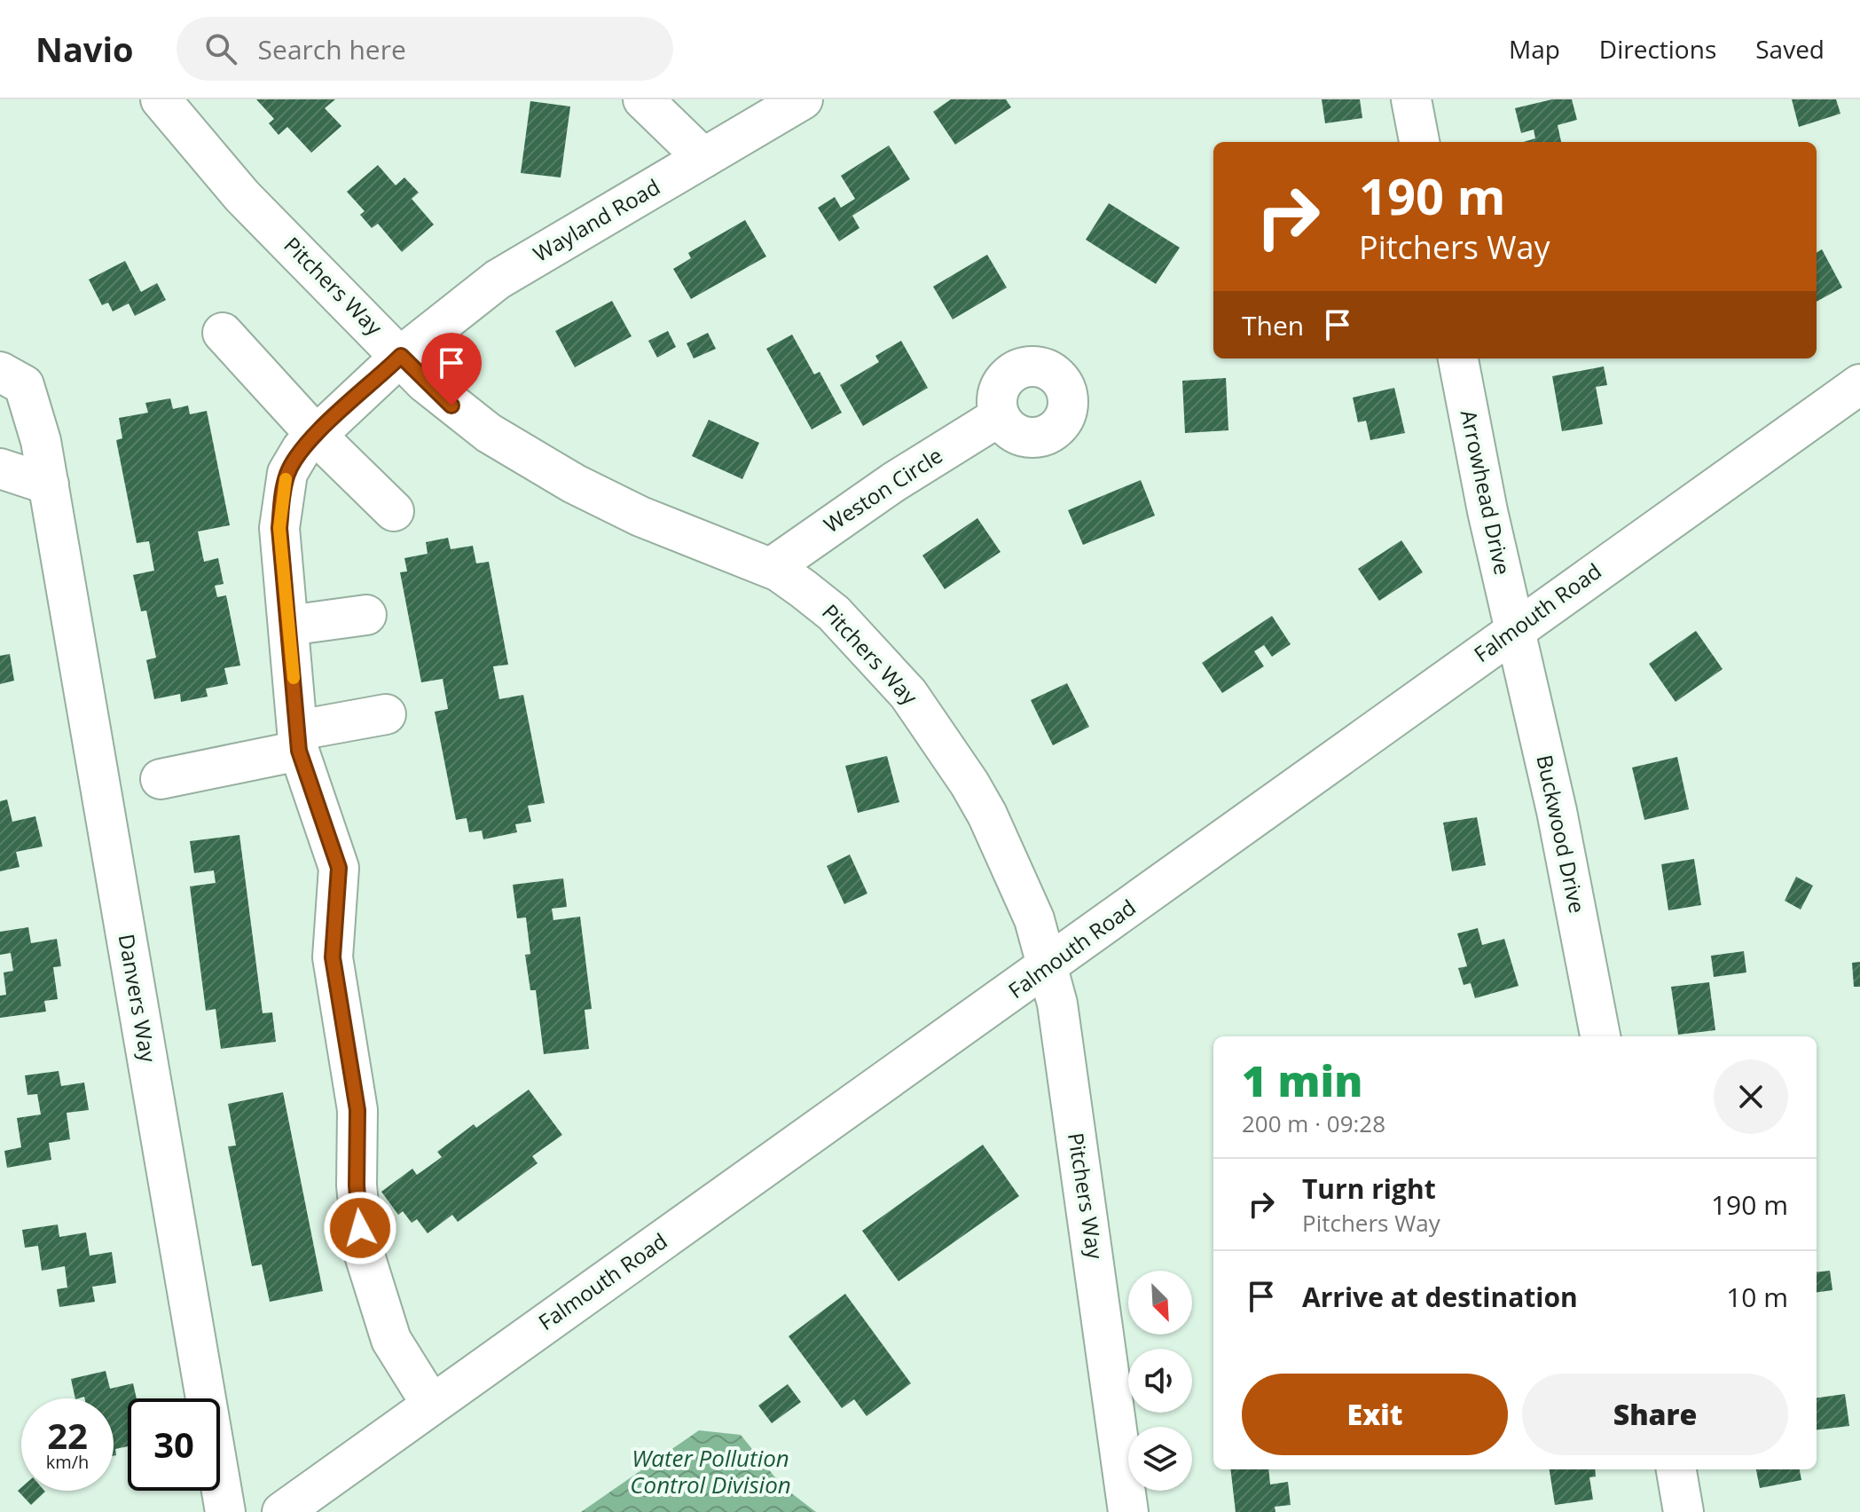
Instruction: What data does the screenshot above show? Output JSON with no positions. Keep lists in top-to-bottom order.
{
  "streets": {
    "street": [
      "Wayland Road",
      "Pitchers Way",
      "Weston Circle",
      "Arrowhead Drive",
      "Falmouth Road",
      "Buckwood Drive",
      "Danvers Way"
    ]
  },
  "crossings": [
    ["Wayland Road", "Pitchers Way"],
    ["Pitchers Way", "Weston Circle"],
    ["Pitchers Way", "Falmouth Road"],
    ["Arrowhead Drive", "Falmouth Road"],
    ["Arrowhead Drive", "Buckwood Drive"],
    ["Falmouth Road", "Buckwood Drive"]
  ],
  "water": ["Water Pollution Control Division"],
  "north": "bottom right",
  "page": {
    "header": "Navio",
    "search": "Search here",
    "nav": ["Map", "Directions", "Saved"],
    "turn": ["190 m", "Pitchers Way"],
    "then": "Then",
    "heading": ["1 min", "200 m · 09:28"],
    "list": [
      {
        "name": "Turn right",
        "note": "Pitchers Way",
        "value": "190 m"
      },
      {
        "name": "Arrive at destination",
        "value": "10 m"
      }
    ],
    "buttons": ["Exit", "Share"],
    "speed": "22 km/h",
    "limit": "30"
  }
}
